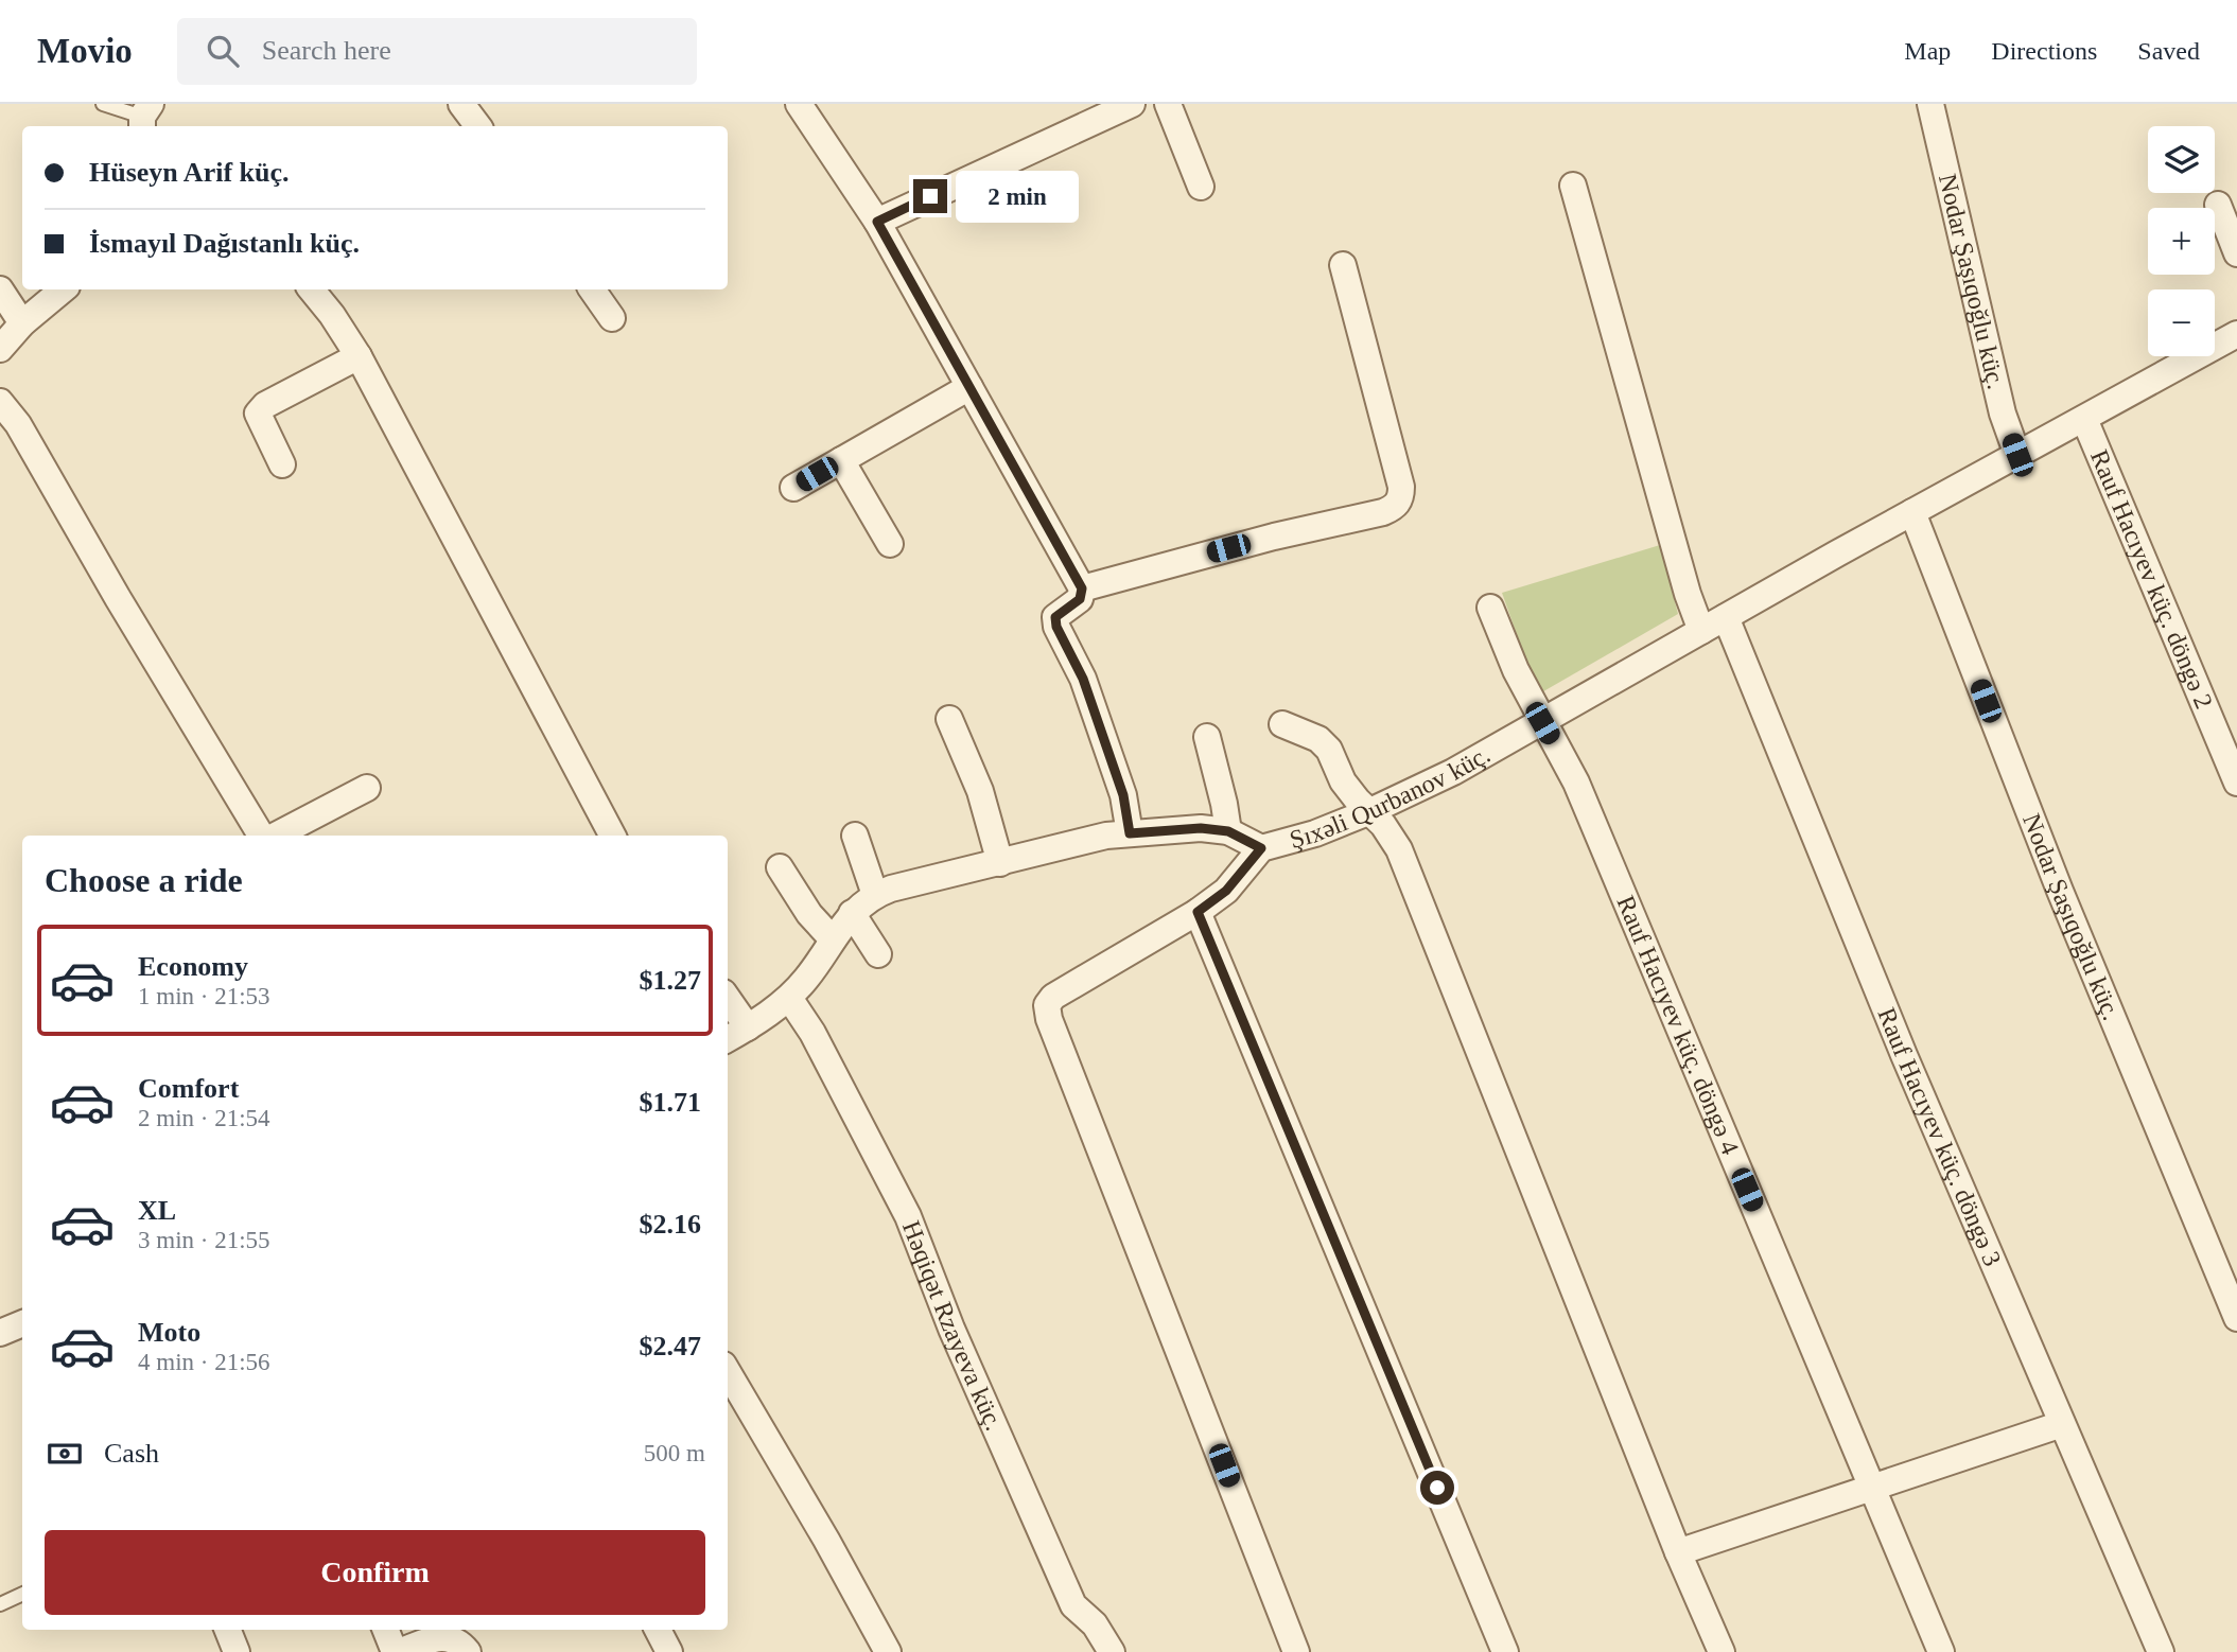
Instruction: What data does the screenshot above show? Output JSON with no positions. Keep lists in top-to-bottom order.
{
  "streets": {
    "street": [
      "Nodar Şaşıqoğlu küç.",
      "Rauf Hacıyev küç. döngə 2",
      "Şıxəli Qurbanov küç.",
      "Rauf Hacıyev küç. döngə 4",
      "Rauf Hacıyev küç. döngə 3",
      "Həqiqət Rzayeva küç."
    ]
  },
  "crossings": [
    ["Nodar Şaşıqoğlu küç.", "Şıxəli Qurbanov küç."],
    ["Rauf Hacıyev küç. döngə 2", "Şıxəli Qurbanov küç."],
    ["Şıxəli Qurbanov küç.", "Rauf Hacıyev küç. döngə 4"],
    ["Şıxəli Qurbanov küç.", "Rauf Hacıyev küç. döngə 3"]
  ],
  "page": {
    "header": "Movio",
    "search": "Search here",
    "nav": ["Map", "Directions", "Saved"],
    "map_buttons": ["+", "−"],
    "banner": ["Hüseyn Arif küç.", "İsmayıl Dağıstanlı küç."],
    "bubble": "2 min",
    "heading": "Choose a ride",
    "list": [
      {
        "name": "Economy",
        "note": "1 min · 21:53",
        "value": "$1.27"
      },
      {
        "name": "Comfort",
        "note": "2 min · 21:54",
        "value": "$1.71"
      },
      {
        "name": "XL",
        "note": "3 min · 21:55",
        "value": "$2.16"
      },
      {
        "name": "Moto",
        "note": "4 min · 21:56",
        "value": "$2.47"
      }
    ],
    "pay": ["Cash", "500 m"],
    "buttons": "Confirm"
  }
}
